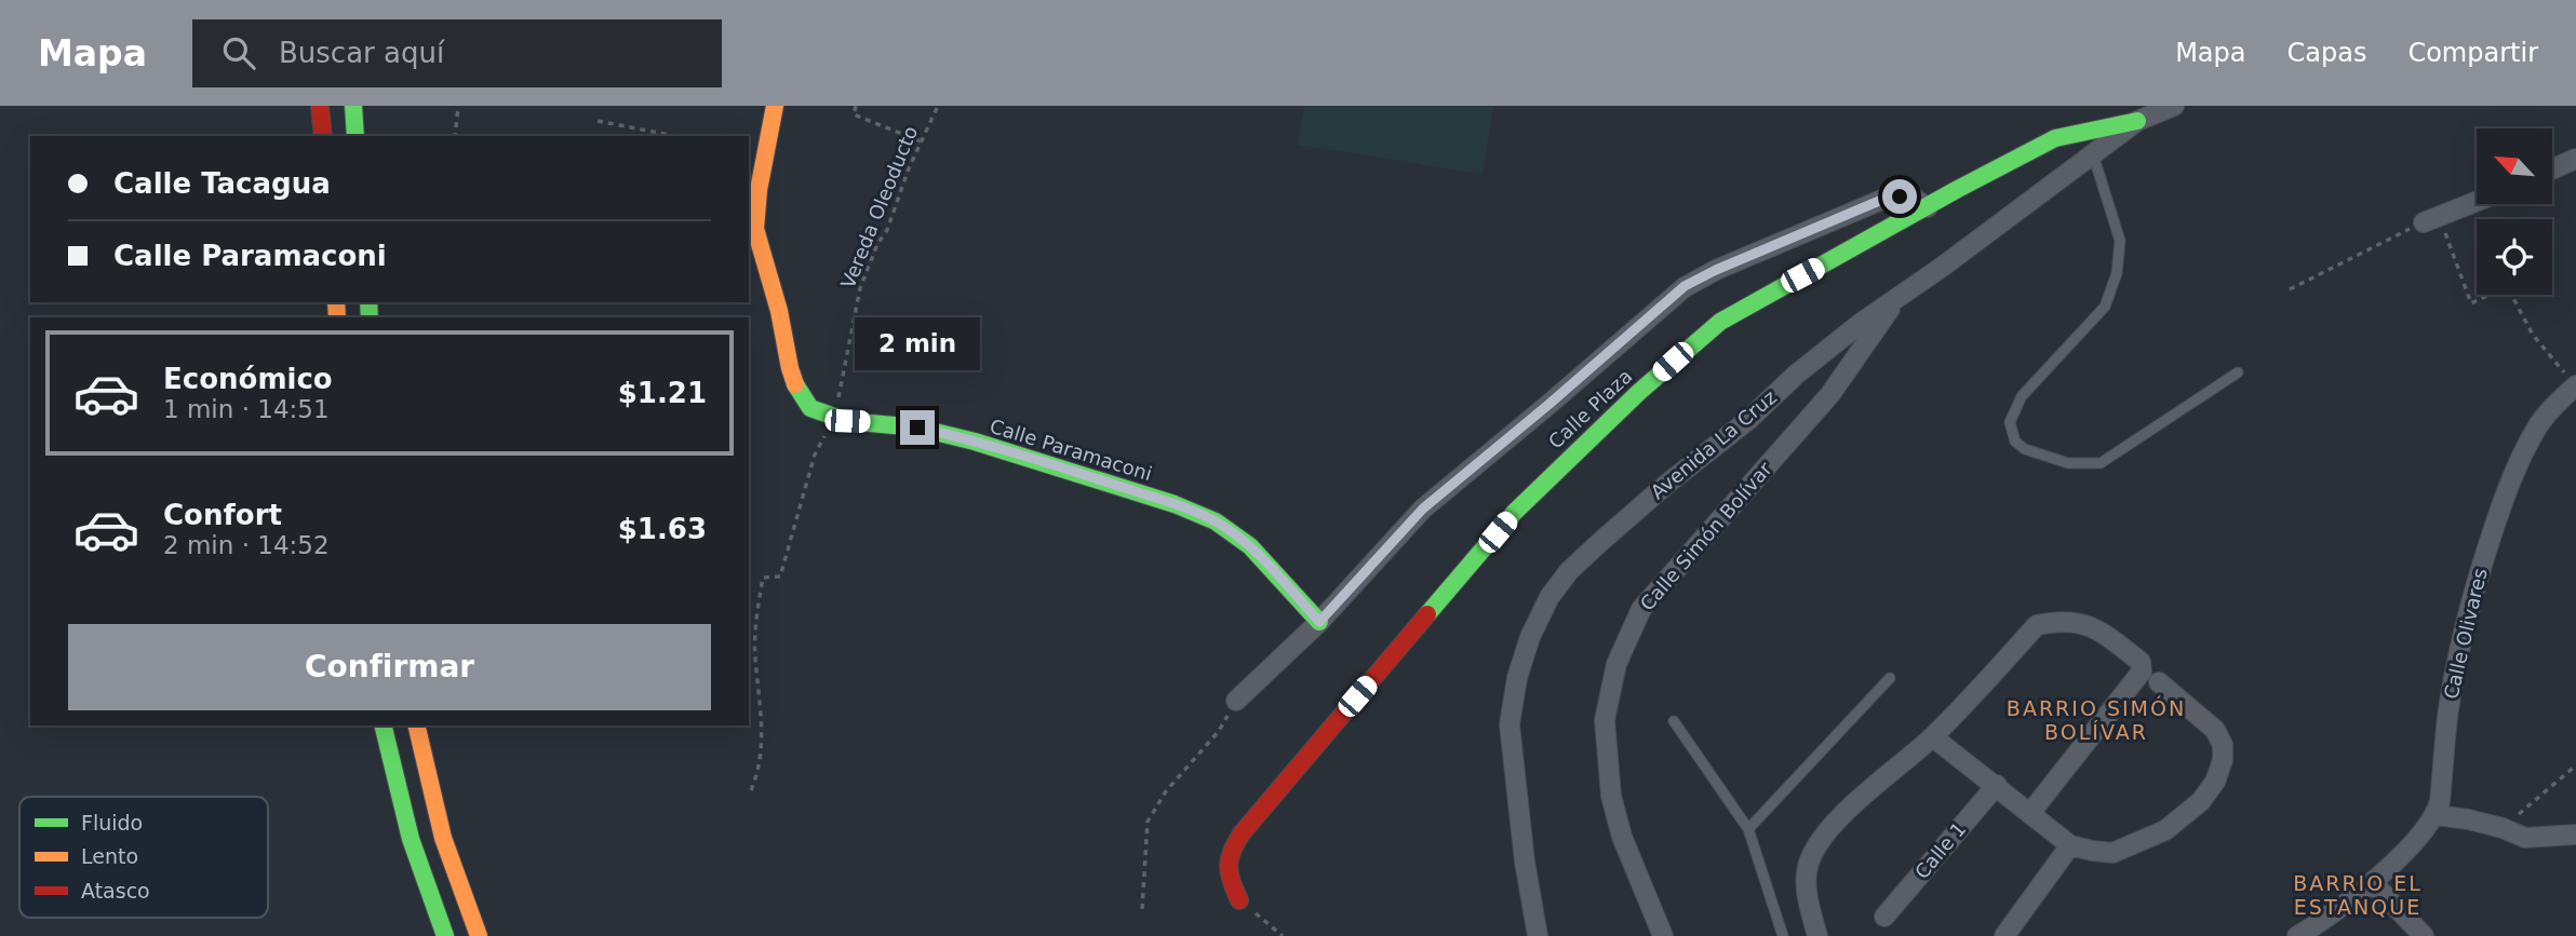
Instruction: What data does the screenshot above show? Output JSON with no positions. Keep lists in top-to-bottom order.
{
  "streets": {
    "main road": ["Calle Plaza", "Calle Paramaconi"],
    "street": [
      "Avenida La Cruz",
      "Calle Simón Bolívar",
      "Calle Olivares",
      "Calle 1"
    ],
    "path": ["Vereda Oleoducto"]
  },
  "crossings": [
    ["Vereda Oleoducto", "Calle Paramaconi"],
    ["Calle Plaza", "Avenida La Cruz"],
    ["Avenida La Cruz", "Calle Simón Bolívar"]
  ],
  "districts": ["BARRIO SIMÓN BOLÍVAR", "BARRIO EL ESTANQUE"],
  "legend": ["Fluido", "Lento", "Atasco"],
  "north": "top left",
  "page": {
    "header": "Mapa",
    "search": "Buscar aquí",
    "nav": ["Mapa", "Capas", "Compartir"],
    "banner": ["Calle Tacagua", "Calle Paramaconi"],
    "bubble": "2 min",
    "list": [
      {
        "name": "Económico",
        "note": "1 min · 14:51",
        "value": "$1.21"
      },
      {
        "name": "Confort",
        "note": "2 min · 14:52",
        "value": "$1.63"
      }
    ],
    "buttons": "Confirmar"
  }
}
